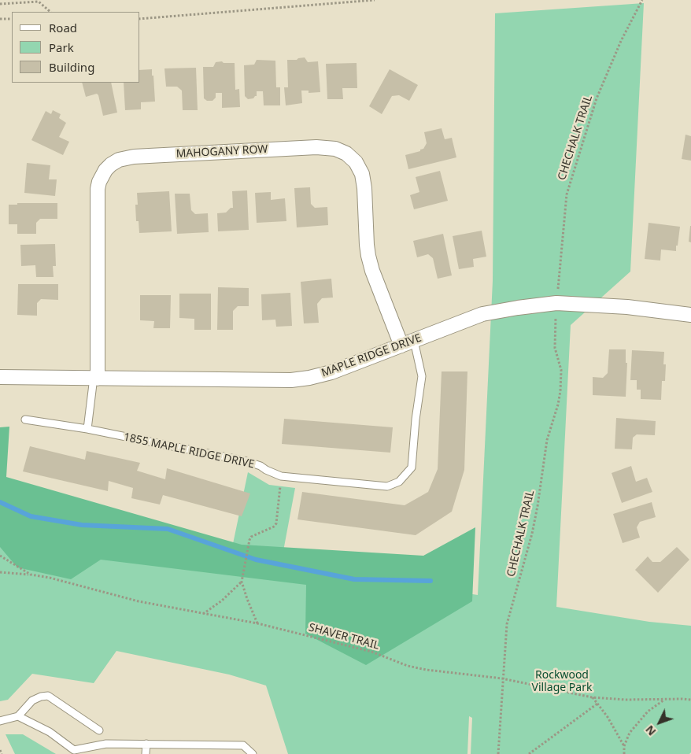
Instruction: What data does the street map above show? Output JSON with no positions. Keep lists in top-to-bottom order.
{
  "streets": {
    "street": ["MAHOGANY ROW", "MAPLE RIDGE DRIVE"],
    "lane": ["1855 MAPLE RIDGE DRIVE"],
    "path": ["CHECHALK TRAIL", "SHAVER TRAIL"]
  },
  "crossings": [
    ["CHECHALK TRAIL", "SHAVER TRAIL"],
    ["MAHOGANY ROW", "MAPLE RIDGE DRIVE"],
    ["MAHOGANY ROW", "1855 MAPLE RIDGE DRIVE"],
    ["MAPLE RIDGE DRIVE", "1855 MAPLE RIDGE DRIVE"]
  ],
  "parks": ["Rockwood Village Park"],
  "legend": ["Road", "Park", "Building"],
  "north": "bottom left"
}
